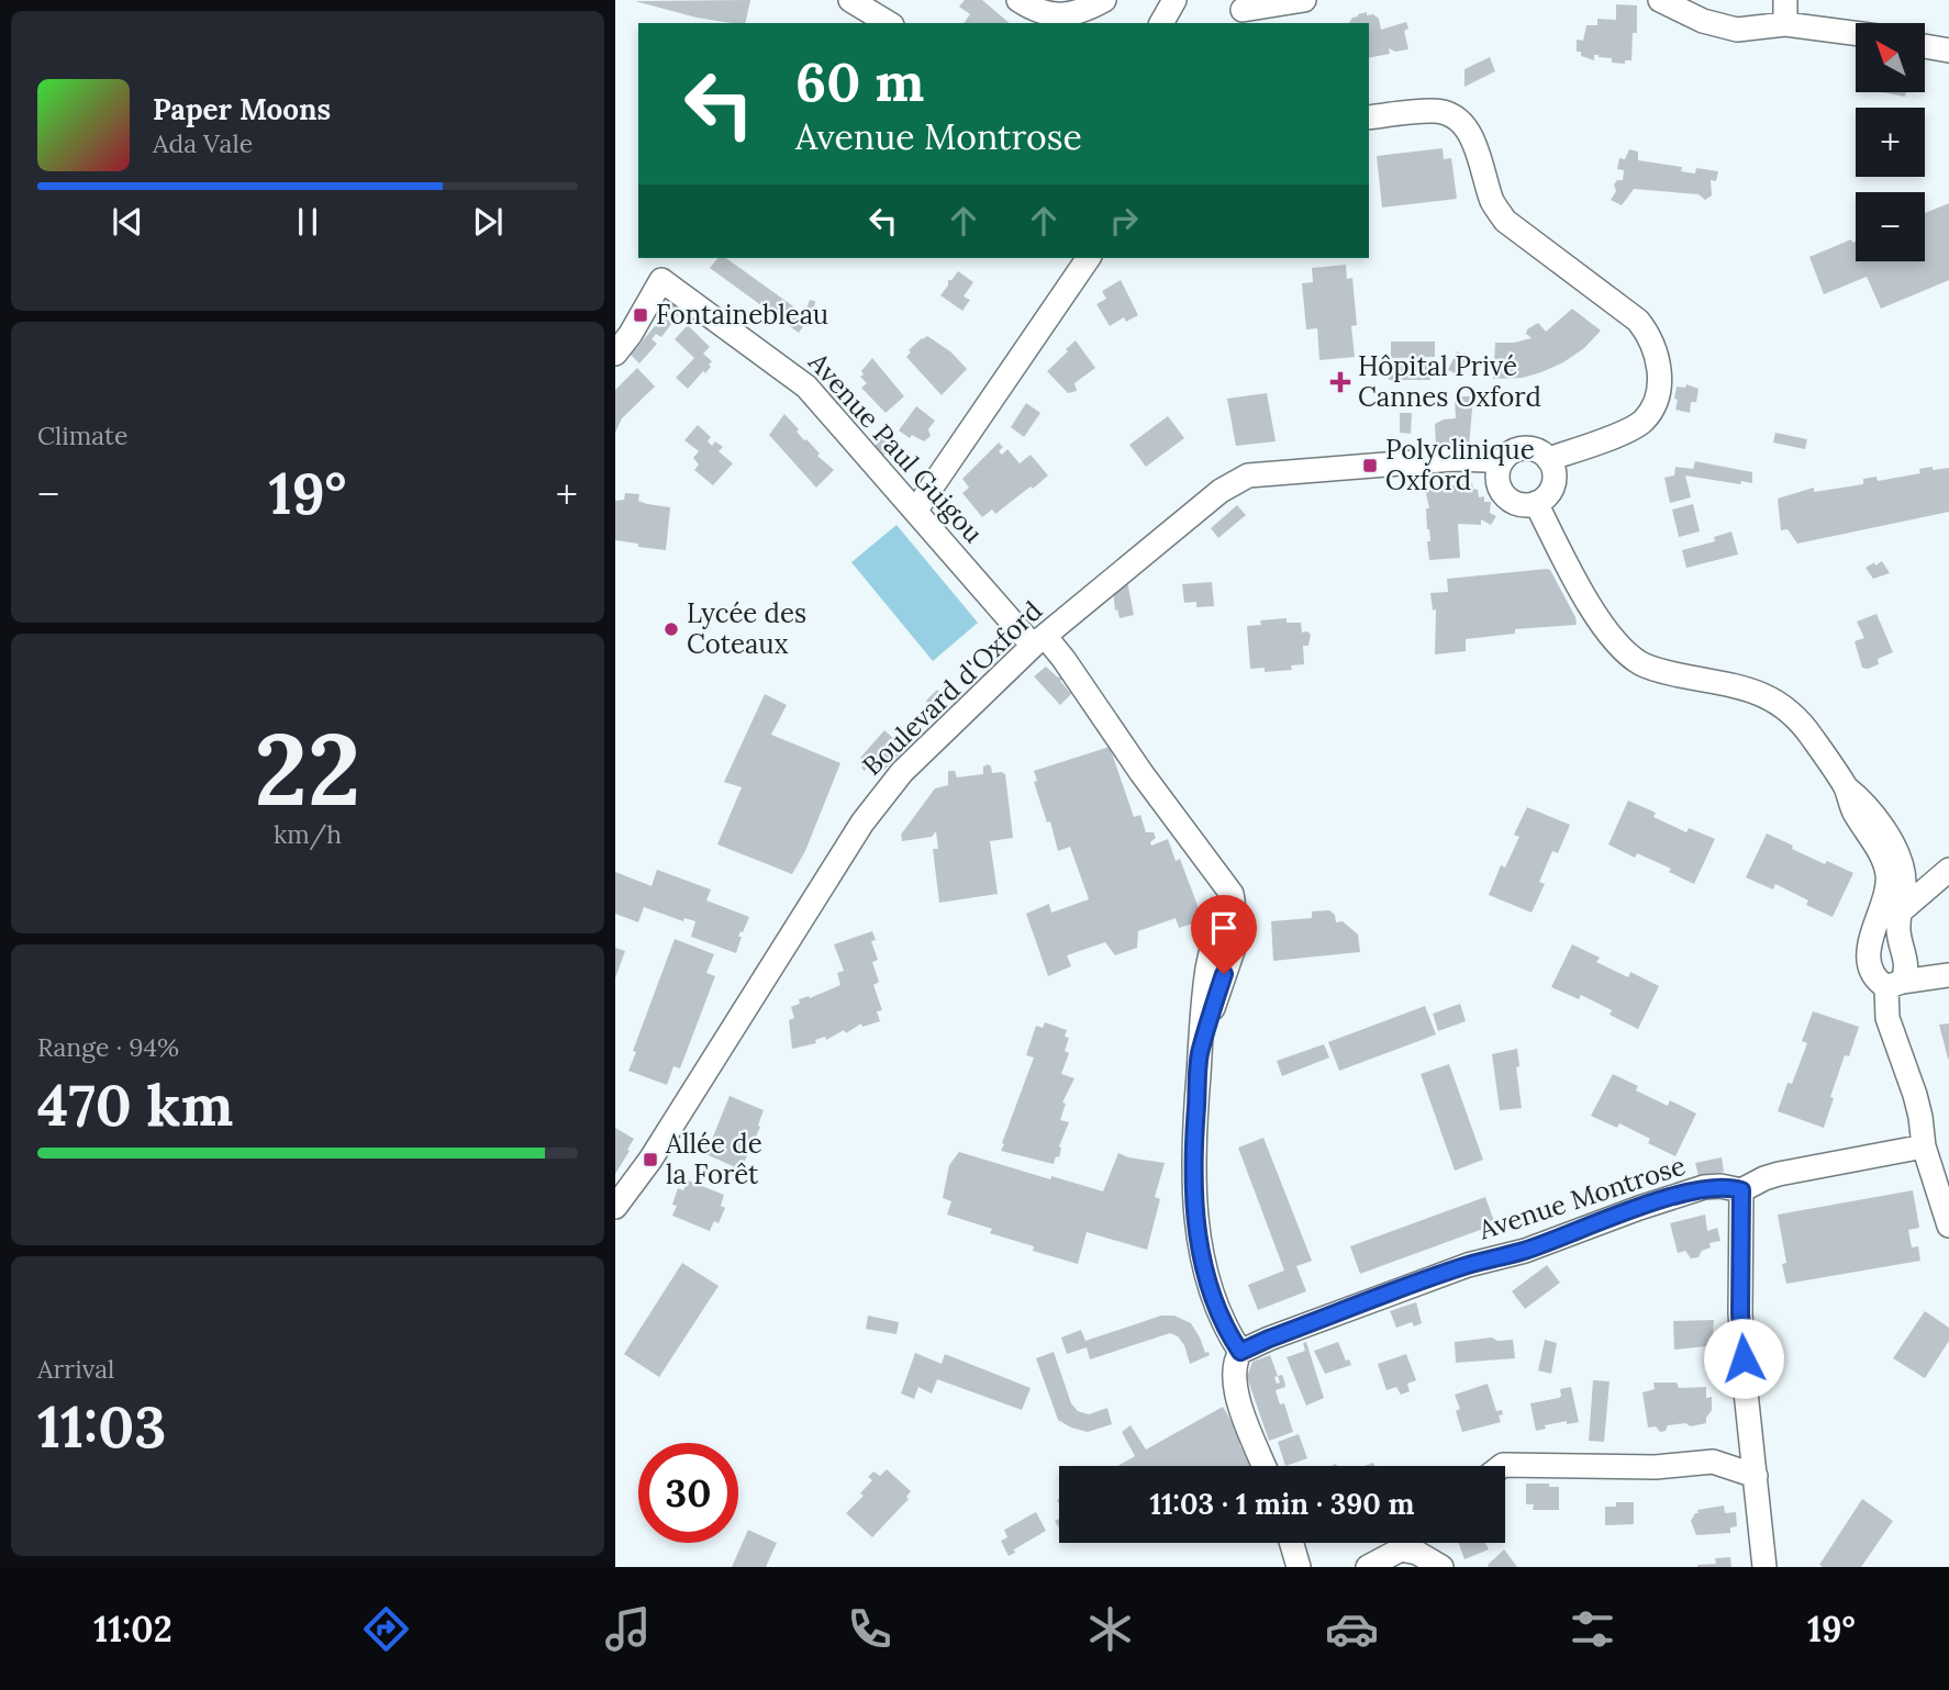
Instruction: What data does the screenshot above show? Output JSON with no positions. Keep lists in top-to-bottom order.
{
  "streets": {
    "street": ["Avenue Paul Guigou", "Boulevard d'Oxford", "Avenue Montrose"]
  },
  "crossings": [
    ["Avenue Paul Guigou", "Boulevard d'Oxford"],
    ["Avenue Paul Guigou", "Avenue Montrose"]
  ],
  "places": {
    "transit": ["Fontainebleau", "Polyclinique Oxford", "Allée de la Forêt"],
    "health": ["Hôpital Privé Cannes Oxford"],
    "other": ["Lycée des Coteaux"]
  },
  "north": "top left",
  "page": {
    "map_buttons": ["+", "−"],
    "turn": ["60 m", "Avenue Montrose"],
    "song": ["Paper Moons", "Ada Vale"],
    "tile": [
      "Climate",
      ["22", "km/h"],
      ["Range · 94%", "470 km"],
      ["Arrival", "11:03"]
    ],
    "heat": ["−", "19°", "+"],
    "limit": "30",
    "trip": "11:03 · 1 min · 390 m",
    "tabs": ["11:02", "19°"]
  }
}
